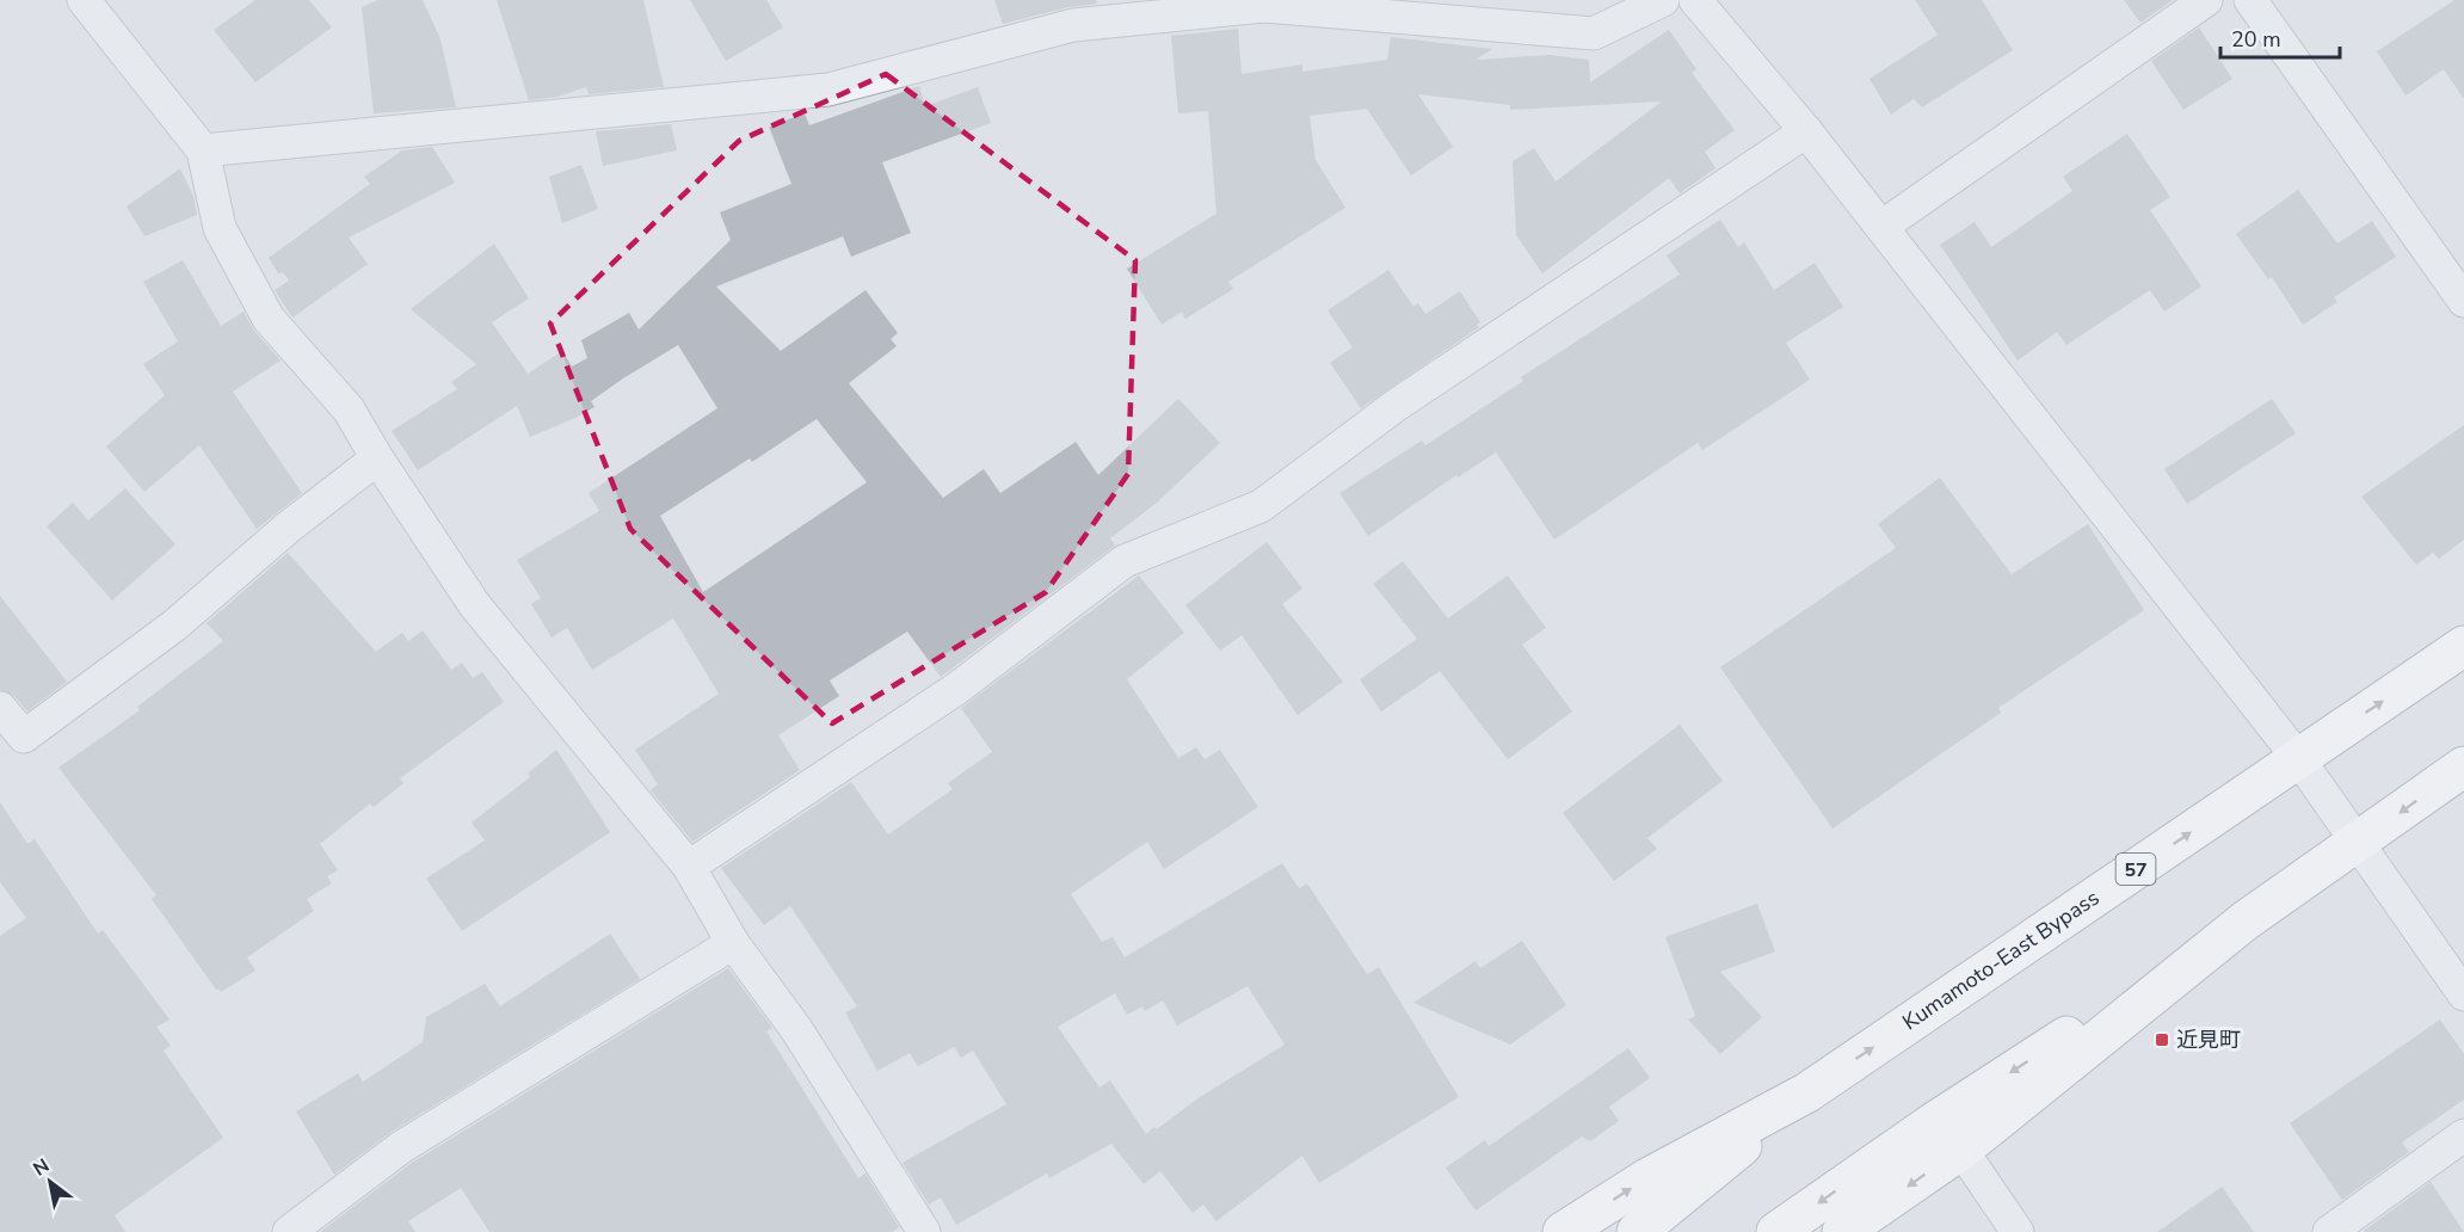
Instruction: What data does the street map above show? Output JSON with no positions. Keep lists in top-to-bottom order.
{
  "streets": {
    "highway": ["57", "Kumamoto-East Bypass"]
  },
  "places": {
    "transit": ["近見町"]
  },
  "scale_bar": "20 m",
  "north": "top left"
}
